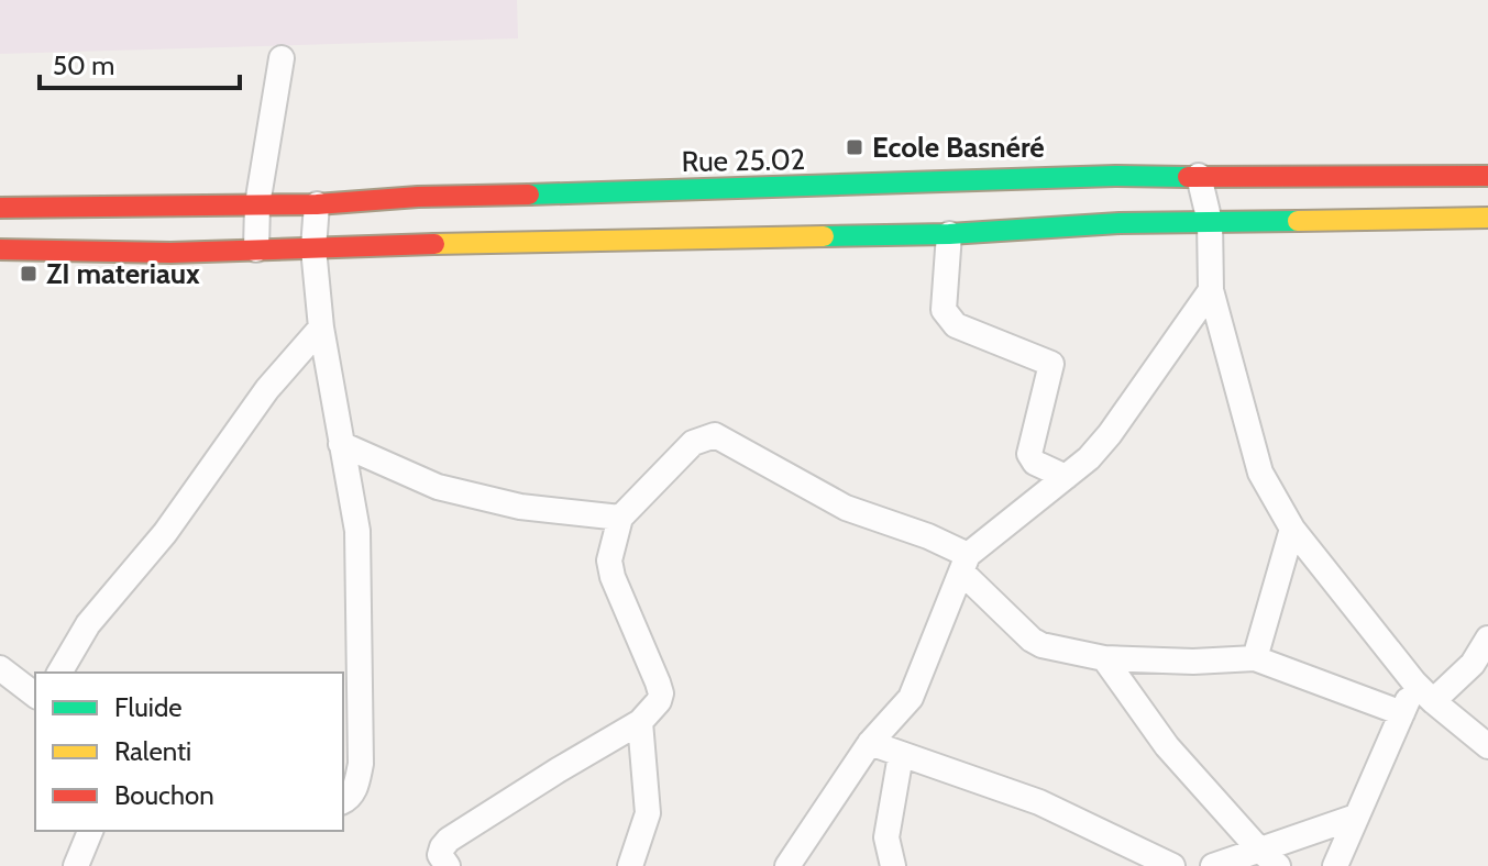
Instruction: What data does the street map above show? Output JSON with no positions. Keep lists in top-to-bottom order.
{
  "streets": {
    "main road": ["Rue 25.02"]
  },
  "places": {
    "transit": ["Ecole Basnéré", "ZI materiaux"]
  },
  "legend": ["Fluide", "Ralenti", "Bouchon"],
  "scale_bar": "50 m"
}
